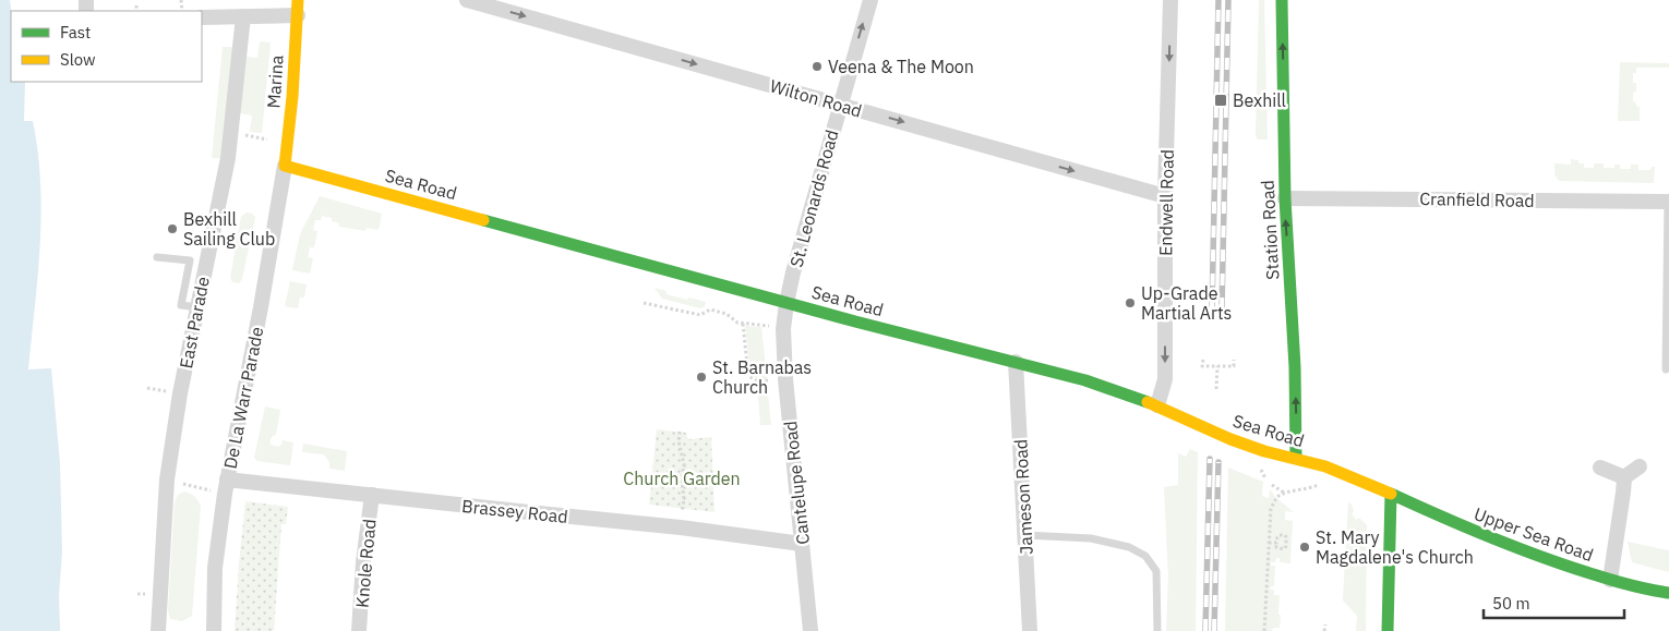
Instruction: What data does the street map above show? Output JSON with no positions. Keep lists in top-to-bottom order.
{
  "streets": {
    "main road": [
      "Marina",
      "Sea Road",
      "Station Road",
      "Upper Sea Road"
    ],
    "street": [
      "Wilton Road",
      "St. Leonards Road",
      "Cranfield Road",
      "Endwell Road",
      "East Parade",
      "De La Warr Parade",
      "Cantelupe Road",
      "Jameson Road",
      "Brassey Road",
      "Knole Road"
    ]
  },
  "crossings": [
    ["Marina", "Sea Road"],
    ["Marina", "De La Warr Parade"],
    ["Wilton Road", "St. Leonards Road"],
    ["Wilton Road", "Endwell Road"],
    ["Sea Road", "St. Leonards Road"],
    ["Sea Road", "Endwell Road"],
    ["Sea Road", "Station Road"],
    ["Sea Road", "De La Warr Parade"],
    ["Sea Road", "Cantelupe Road"],
    ["Sea Road", "Jameson Road"],
    ["Sea Road", "Upper Sea Road"],
    ["St. Leonards Road", "Cantelupe Road"],
    ["Cranfield Road", "Station Road"],
    ["De La Warr Parade", "Brassey Road"],
    ["Cantelupe Road", "Brassey Road"],
    ["Brassey Road", "Knole Road"]
  ],
  "one_way": ["Wilton Road", "Endwell Road", "Station Road"],
  "parks": ["Church Garden"],
  "places": {
    "other": [
      "Veena & The Moon",
      "Bexhill Sailing Club",
      "Up-Grade Martial Arts",
      "St. Barnabas Church",
      "St. Mary Magdalene's Church"
    ],
    "transit": ["Bexhill"]
  },
  "legend": ["Fast", "Slow"],
  "scale_bar": "50 m"
}
